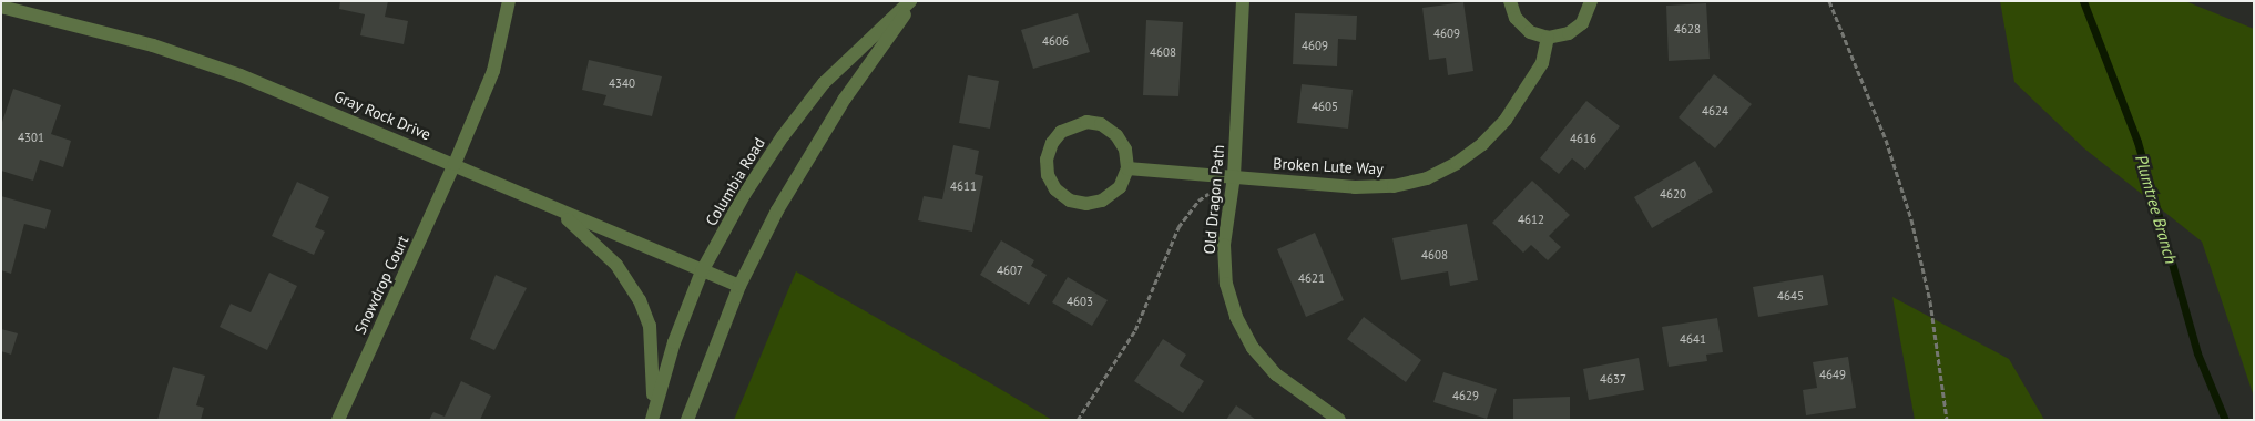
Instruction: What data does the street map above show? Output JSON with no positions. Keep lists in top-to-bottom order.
{
  "streets": {
    "street": [
      "Gray Rock Drive",
      "Broken Lute Way",
      "Columbia Road",
      "Old Dragon Path",
      "Snowdrop Court"
    ]
  },
  "crossings": [
    ["Gray Rock Drive", "Columbia Road"],
    ["Gray Rock Drive", "Snowdrop Court"],
    ["Broken Lute Way", "Old Dragon Path"]
  ],
  "water": ["Plumtree Branch"],
  "house_numbers": [
    "4628",
    "4609",
    "4606",
    "4609",
    "4608",
    "4340",
    "4605",
    "4624",
    "4301",
    "4616",
    "4611",
    "4620",
    "4612",
    "4608",
    "4607",
    "4621",
    "4645",
    "4603",
    "4641",
    "4649",
    "4637",
    "4629"
  ]
}
